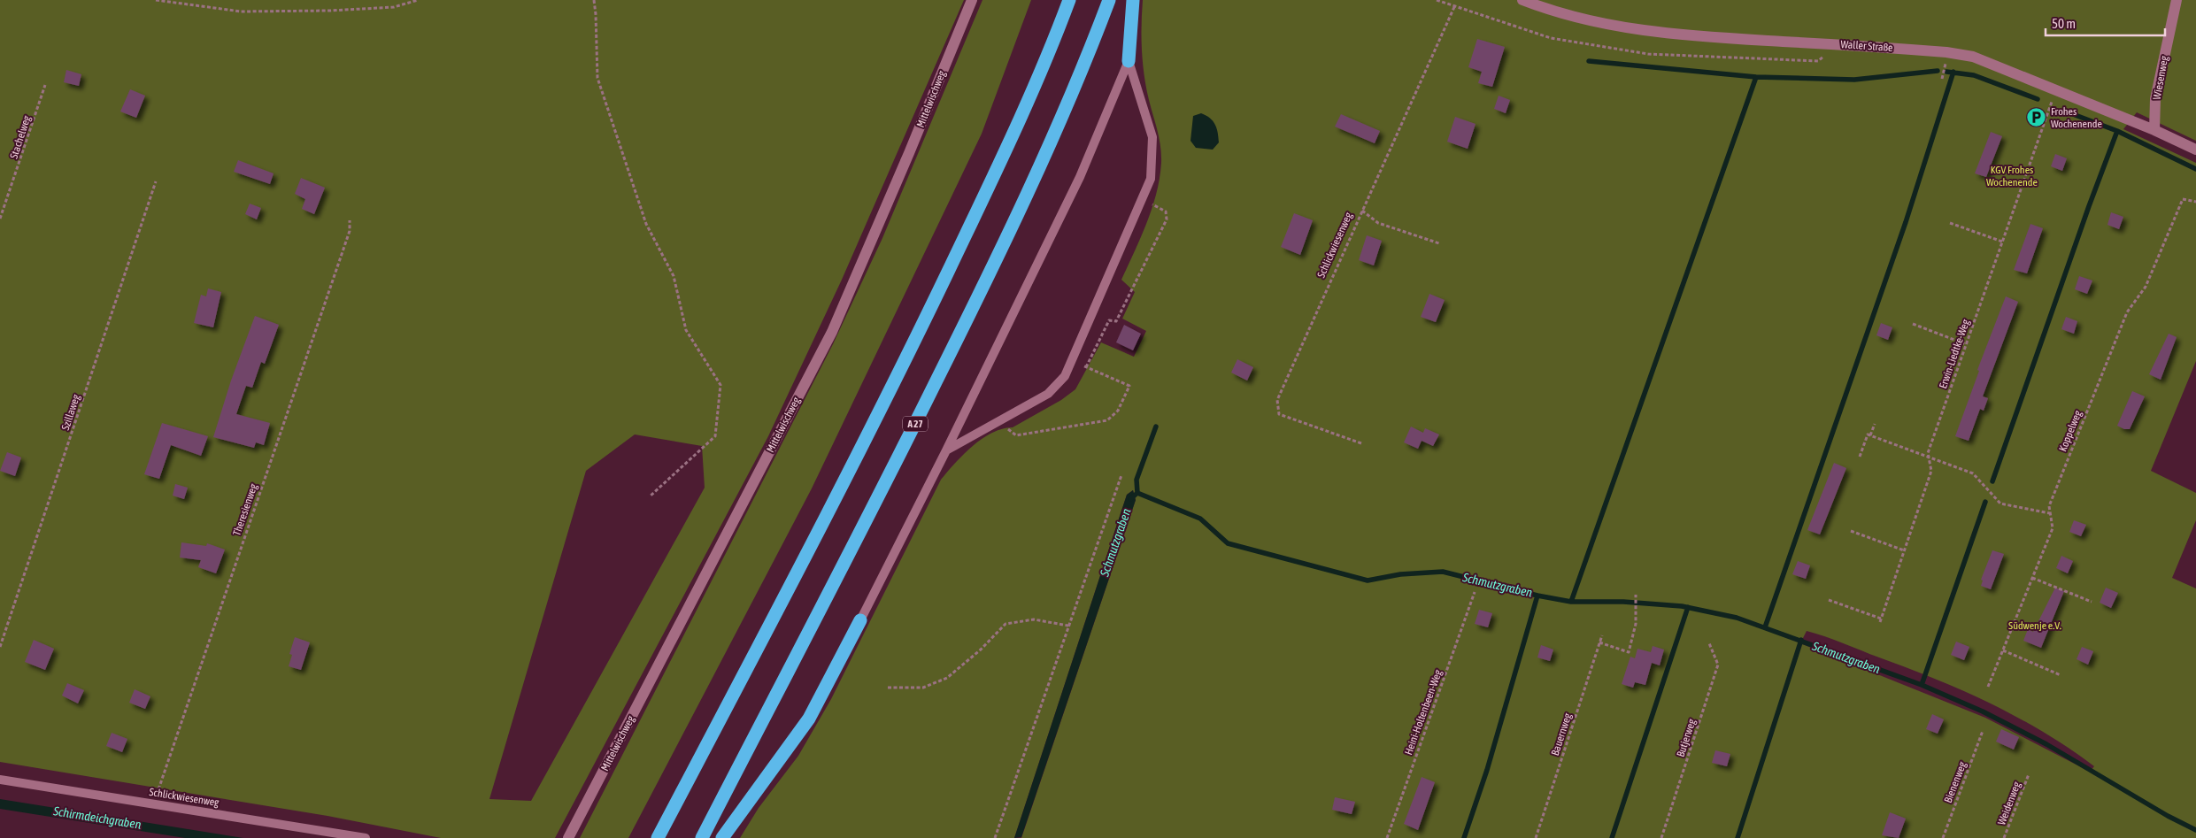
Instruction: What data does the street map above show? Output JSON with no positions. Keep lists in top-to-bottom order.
{
  "streets": {
    "highway": ["A 27"],
    "street": ["Waller Straße", "Wiesenweg", "Mittelwischweg"],
    "lane": ["Schlickwiesenweg"],
    "path": [
      "Stachelweg",
      "Erwin-Liedtke-Weg",
      "Szillaweg",
      "Koppelweg",
      "Theresienweg",
      "Heini-Holtenbeen-Weg",
      "Bauernweg",
      "Butjerweg",
      "Bienenweg",
      "Weidenweg"
    ]
  },
  "crossings": [
    ["Waller Straße", "Wiesenweg"],
    ["Waller Straße", "Erwin-Liedtke-Weg"],
    ["Schlickwiesenweg", "Theresienweg"]
  ],
  "water": ["Schmutzgraben", "Schirmdeichgraben"],
  "parks": ["KGV Frohes Wochenende", "Südwenje e.V."],
  "places": {
    "parking": ["Frohes Wochenende"]
  },
  "scale_bar": "50 m"
}
